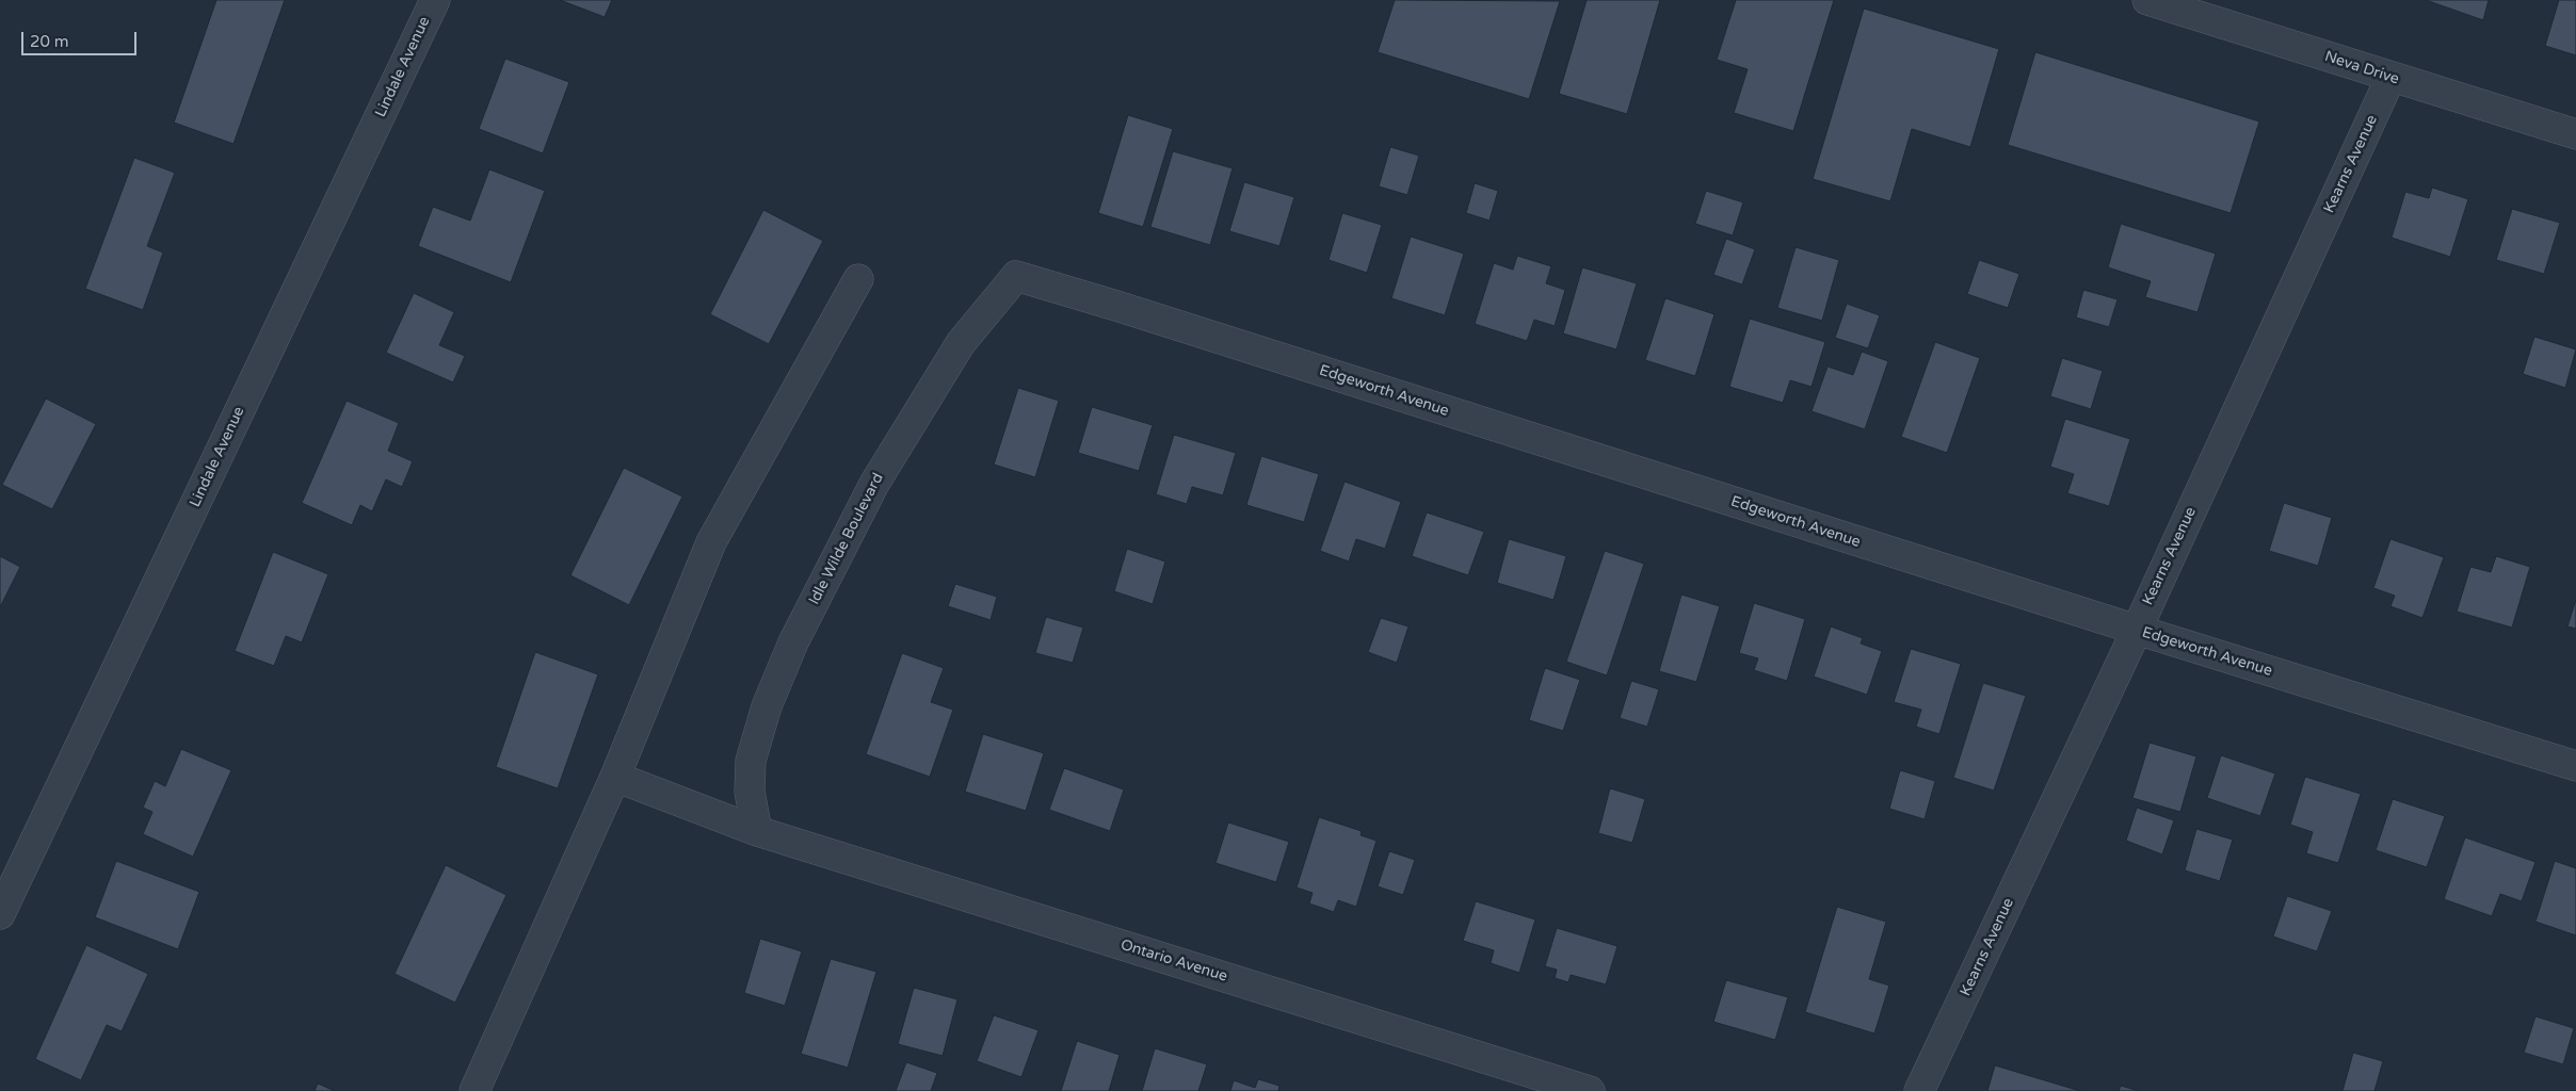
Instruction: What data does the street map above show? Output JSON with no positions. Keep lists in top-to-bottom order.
{
  "streets": {
    "street": [
      "Lindale Avenue",
      "Neva Drive",
      "Kearns Avenue",
      "Edgeworth Avenue",
      "Idle Wilde Boulevard",
      "Ontario Avenue"
    ]
  },
  "crossings": [
    ["Neva Drive", "Kearns Avenue"],
    ["Kearns Avenue", "Edgeworth Avenue"],
    ["Edgeworth Avenue", "Idle Wilde Boulevard"],
    ["Idle Wilde Boulevard", "Ontario Avenue"]
  ],
  "scale_bar": "20 m"
}
